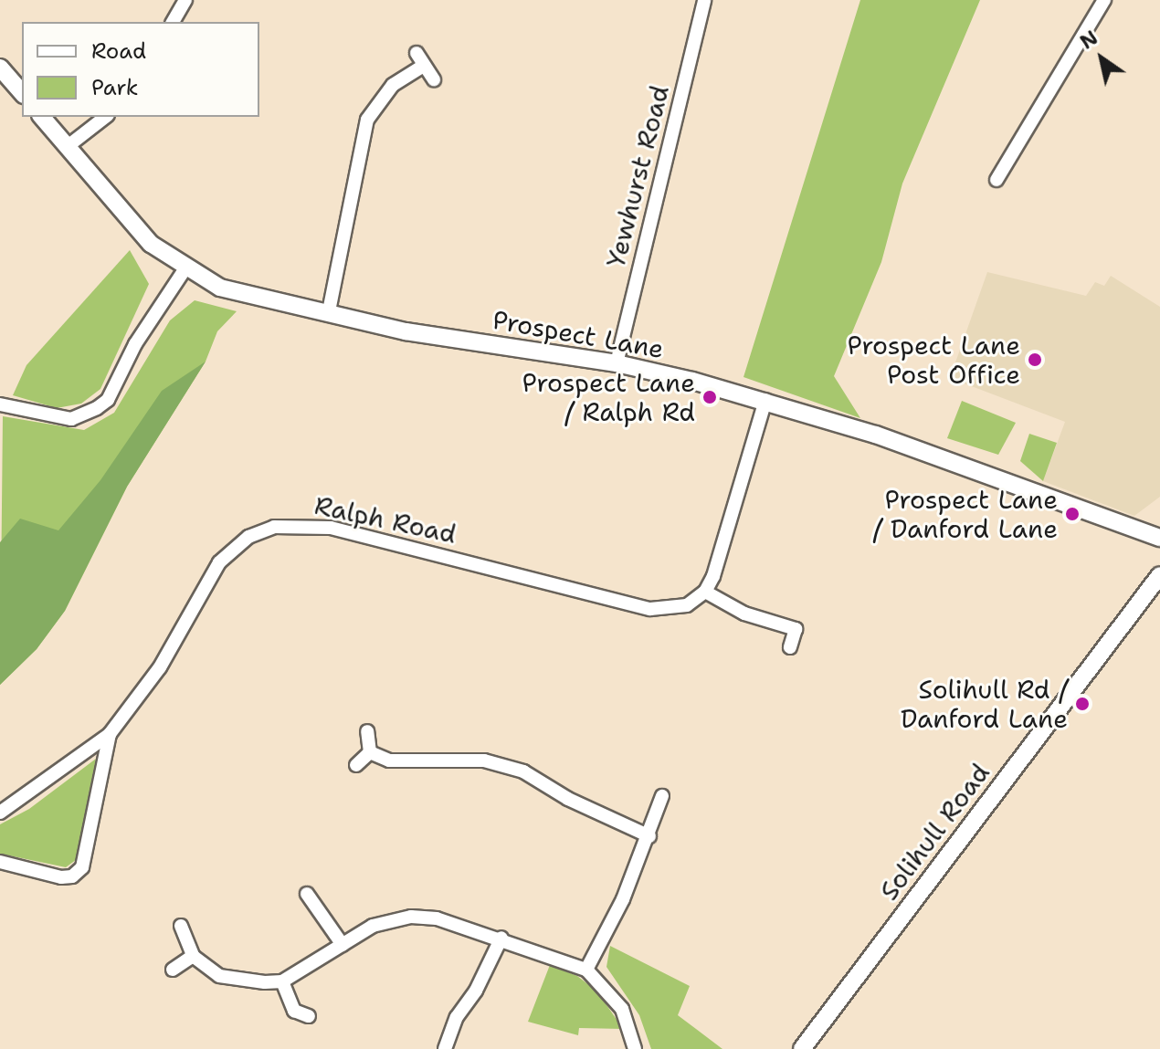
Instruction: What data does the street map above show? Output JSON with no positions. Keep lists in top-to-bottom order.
{
  "streets": {
    "street": [
      "Yewhurst Road",
      "Prospect Lane",
      "Ralph Road",
      "Solihull Road"
    ]
  },
  "crossings": [
    ["Yewhurst Road", "Prospect Lane"]
  ],
  "places": [
    "Prospect Lane Post Office",
    "Prospect Lane / Ralph Rd",
    "Prospect Lane / Danford Lane",
    "Solihull Rd / Danford Lane"
  ],
  "legend": ["Road", "Park"],
  "north": "top left"
}
